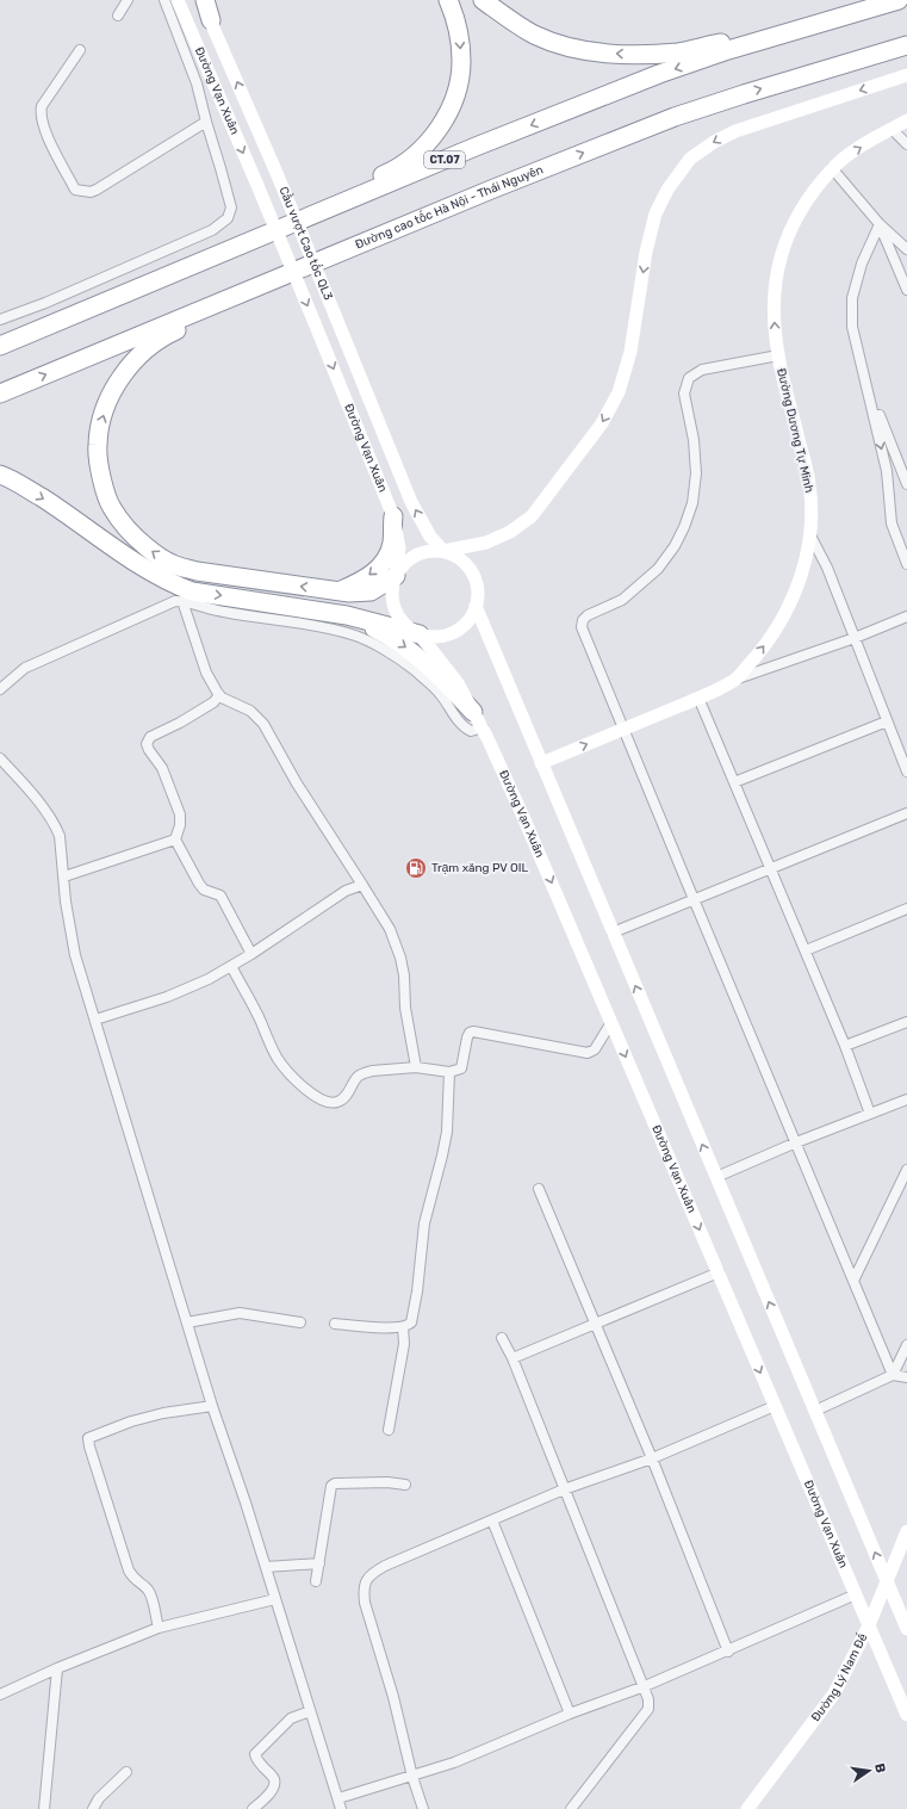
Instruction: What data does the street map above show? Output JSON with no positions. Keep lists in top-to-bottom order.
{
  "streets": {
    "highway": ["CT.07", "Đường cao tốc Hà Nội - Thái Nguyên"],
    "main road": [
      "Đường Vạn Xuân",
      "Cầu vượt Cao tốc QL3",
      "Đường Dương Tự Minh",
      "Đường Lý Nam Đế"
    ]
  },
  "crossings": [
    ["Đường Vạn Xuân", "Cầu vượt Cao tốc QL3"],
    ["Đường Vạn Xuân", "Đường Lý Nam Đế"]
  ],
  "one_way": ["Đường Dương Tự Minh"],
  "places": {
    "fuel station": ["Trạm xăng PV OIL"]
  },
  "north": "right"
}
